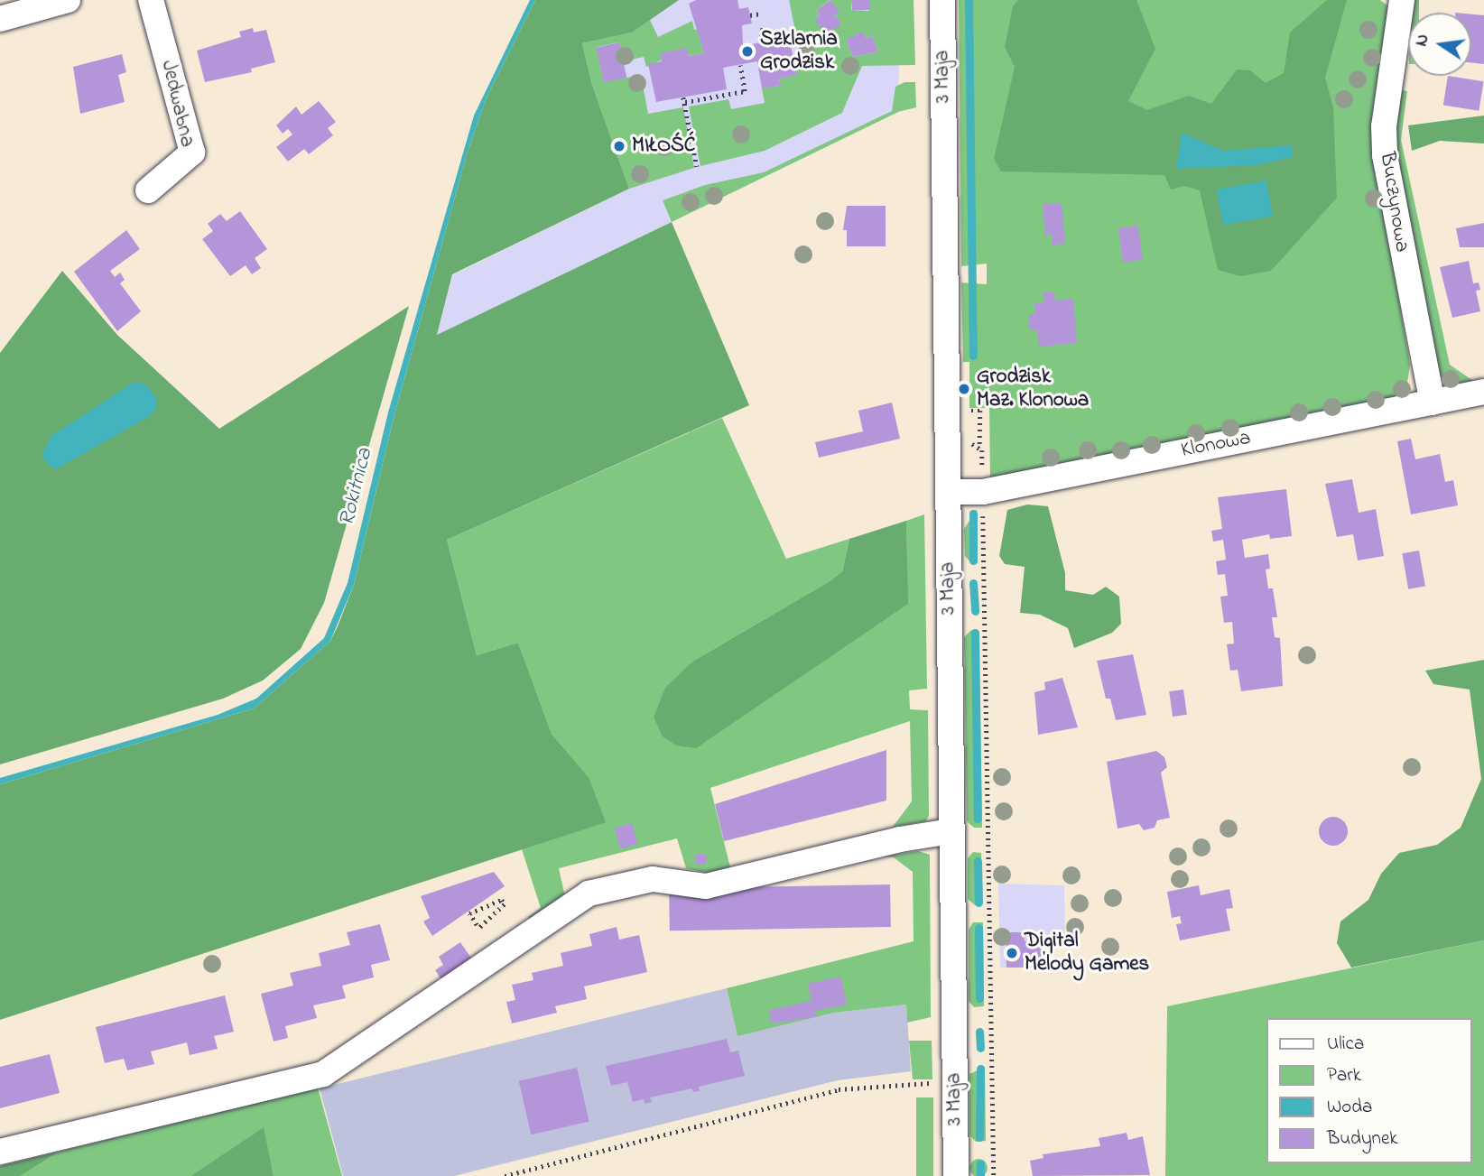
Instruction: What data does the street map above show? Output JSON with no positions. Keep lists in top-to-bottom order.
{
  "streets": {
    "street": [
      "3 Maja",
      "Jedwabna",
      "Buczynowa",
      "Klonowa"
    ]
  },
  "crossings": [
    ["3 Maja", "Klonowa"],
    ["Buczynowa", "Klonowa"]
  ],
  "water": ["Rokitnica"],
  "places": [
    "Szklarnia Grodzisk",
    "MIŁOŚĆ",
    "Grodzisk Maz. Klonowa",
    "Digital Melody Games"
  ],
  "legend": [
    "Ulica",
    "Park",
    "Woda",
    "Budynek"
  ],
  "north": "left"
}
